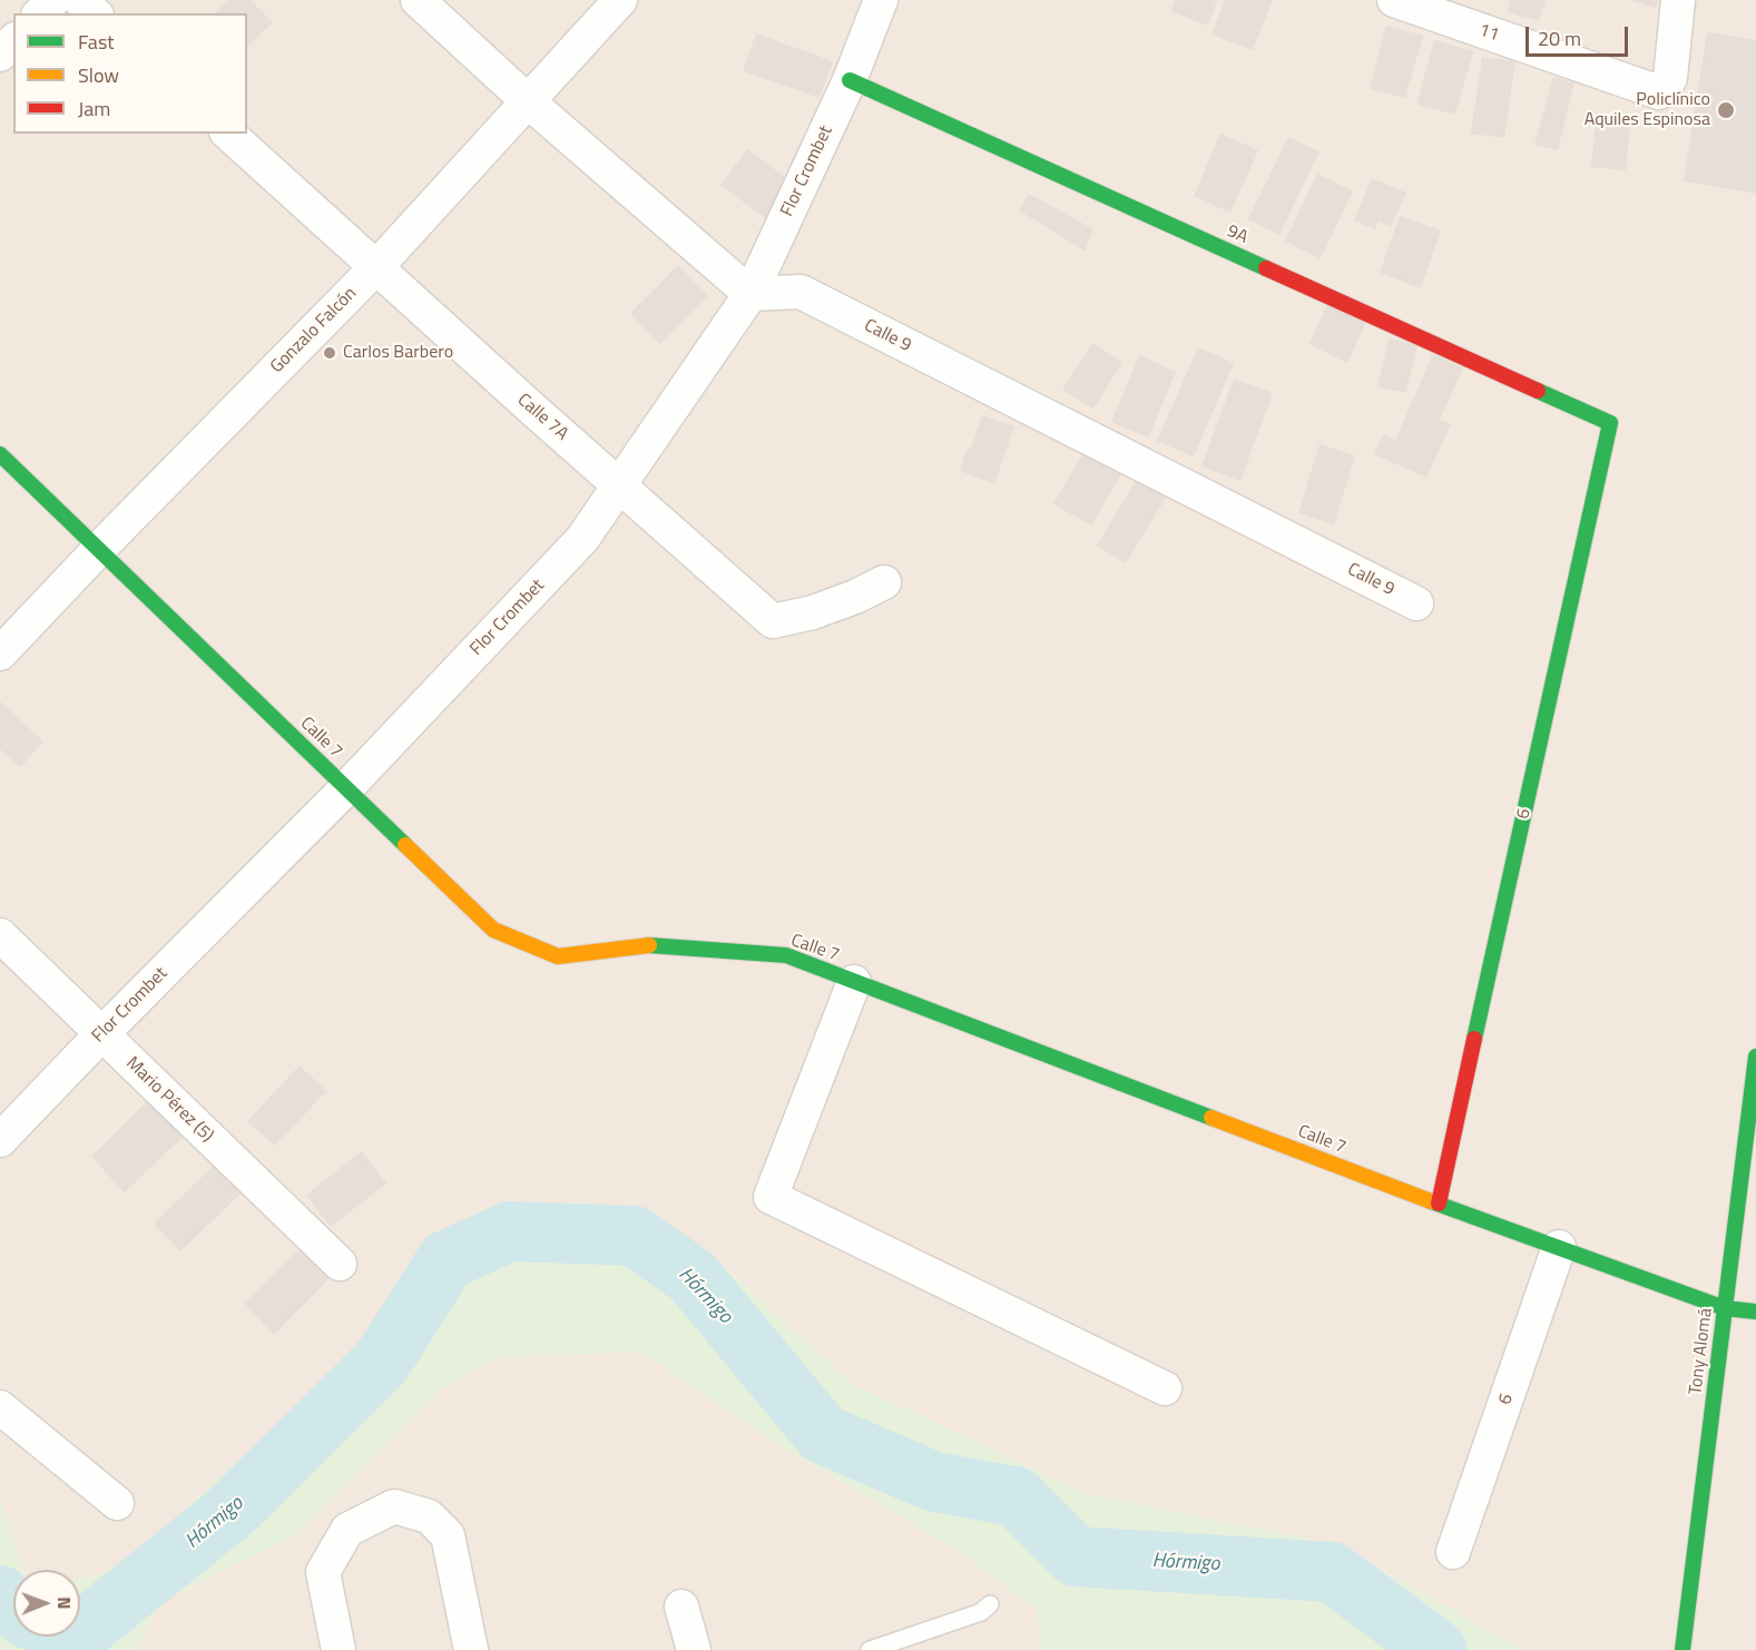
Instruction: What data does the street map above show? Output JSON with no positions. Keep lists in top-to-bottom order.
{
  "streets": {
    "street": [
      "11",
      "Flor Crombet",
      "9A",
      "Gonzalo Falcón",
      "Calle 9",
      "Calle 7A",
      "Calle 7",
      "6",
      "Mario Pérez (5)",
      "Tony Alomá"
    ]
  },
  "crossings": [
    ["Flor Crombet", "9A"],
    ["Flor Crombet", "Calle 9"],
    ["Flor Crombet", "Calle 7A"],
    ["Flor Crombet", "Calle 7"],
    ["Flor Crombet", "Mario Pérez (5)"],
    ["9A", "6"],
    ["Gonzalo Falcón", "Calle 7A"],
    ["Gonzalo Falcón", "Calle 7"],
    ["Calle 7", "6"],
    ["Calle 7", "Tony Alomá"]
  ],
  "water": ["Hórmigo"],
  "places": ["Policlínico Aquiles Espinosa", "Carlos Barbero"],
  "legend": ["Fast", "Slow", "Jam"],
  "scale_bar": "20 m",
  "north": "right"
}
